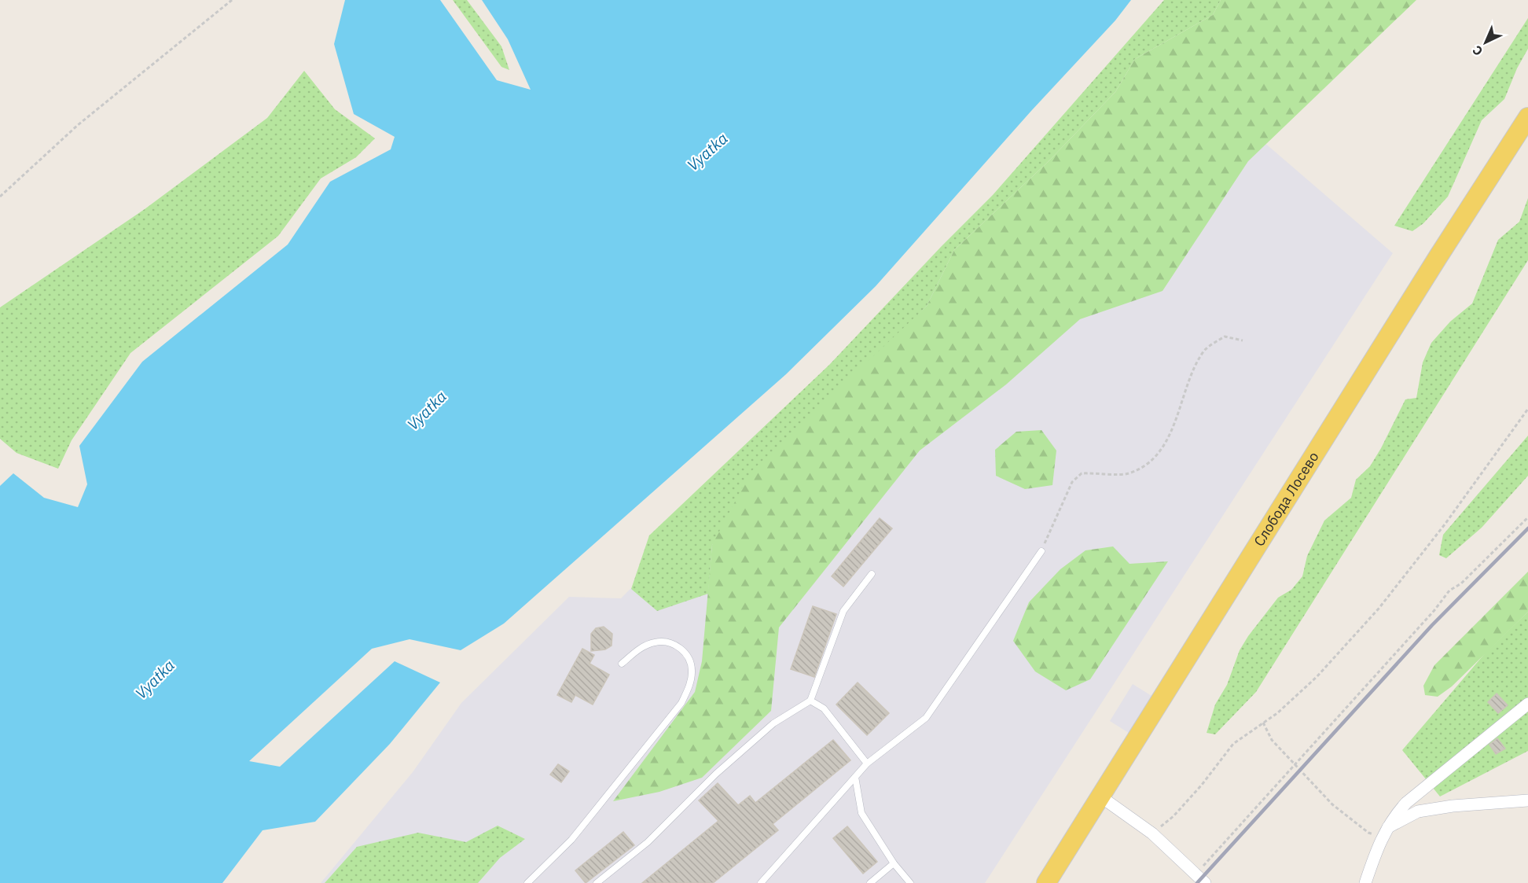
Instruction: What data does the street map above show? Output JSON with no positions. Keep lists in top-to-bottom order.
{
  "streets": {
    "main road": ["Слобода Лосево"]
  },
  "water": ["Vyatka"],
  "north": "bottom left"
}
